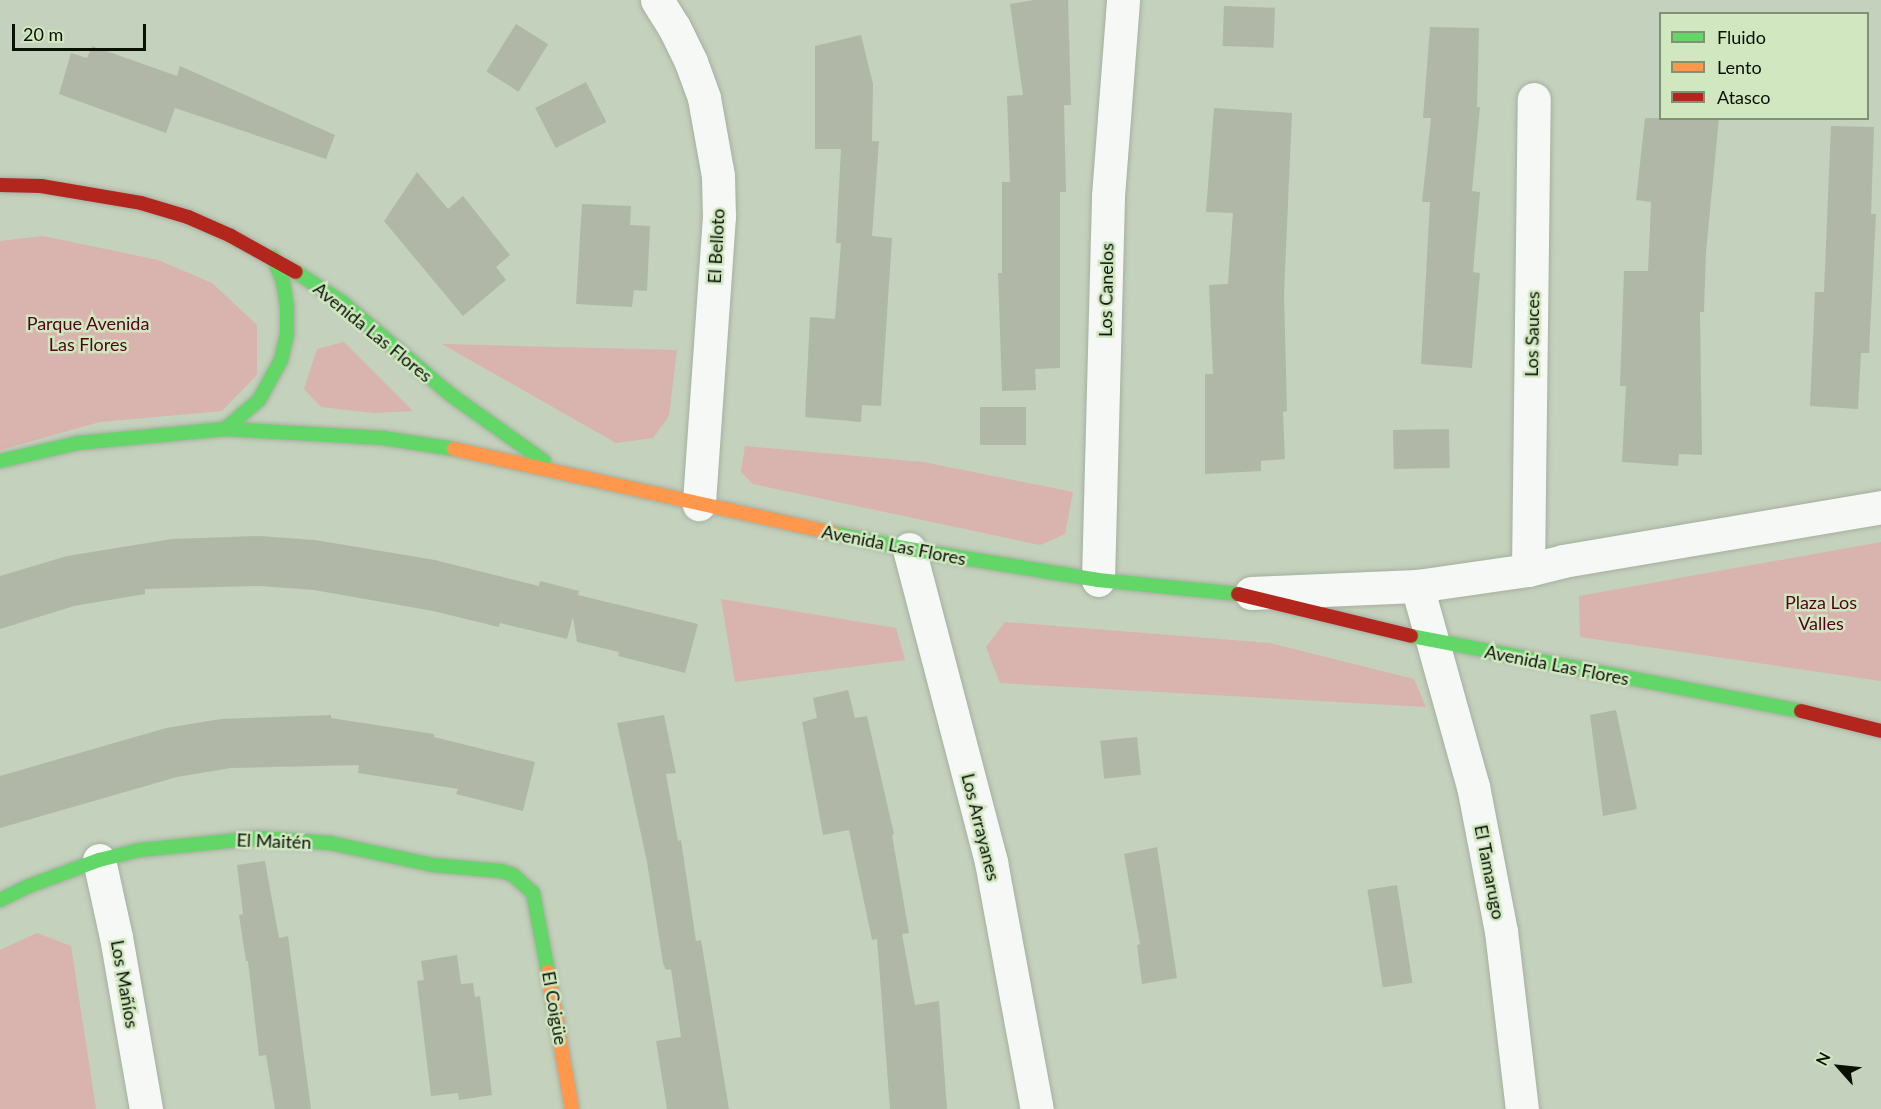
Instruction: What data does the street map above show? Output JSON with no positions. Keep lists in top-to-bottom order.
{
  "streets": {
    "street": [
      "El Belloto",
      "Los Canelos",
      "Avenida Las Flores",
      "Los Sauces",
      "Los Arrayanes",
      "El Maitén",
      "El Tamarugo",
      "Los Mañíos",
      "El Coigüe"
    ]
  },
  "crossings": [
    ["El Belloto", "Avenida Las Flores"],
    ["Los Canelos", "Avenida Las Flores"],
    ["Avenida Las Flores", "Los Sauces"],
    ["Avenida Las Flores", "Los Arrayanes"],
    ["Avenida Las Flores", "El Tamarugo"],
    ["El Maitén", "Los Mañíos"],
    ["El Maitén", "El Coigüe"]
  ],
  "parks": ["Parque Avenida Las Flores", "Plaza Los Valles"],
  "legend": ["Fluido", "Lento", "Atasco"],
  "scale_bar": "20 m",
  "north": "top left"
}
